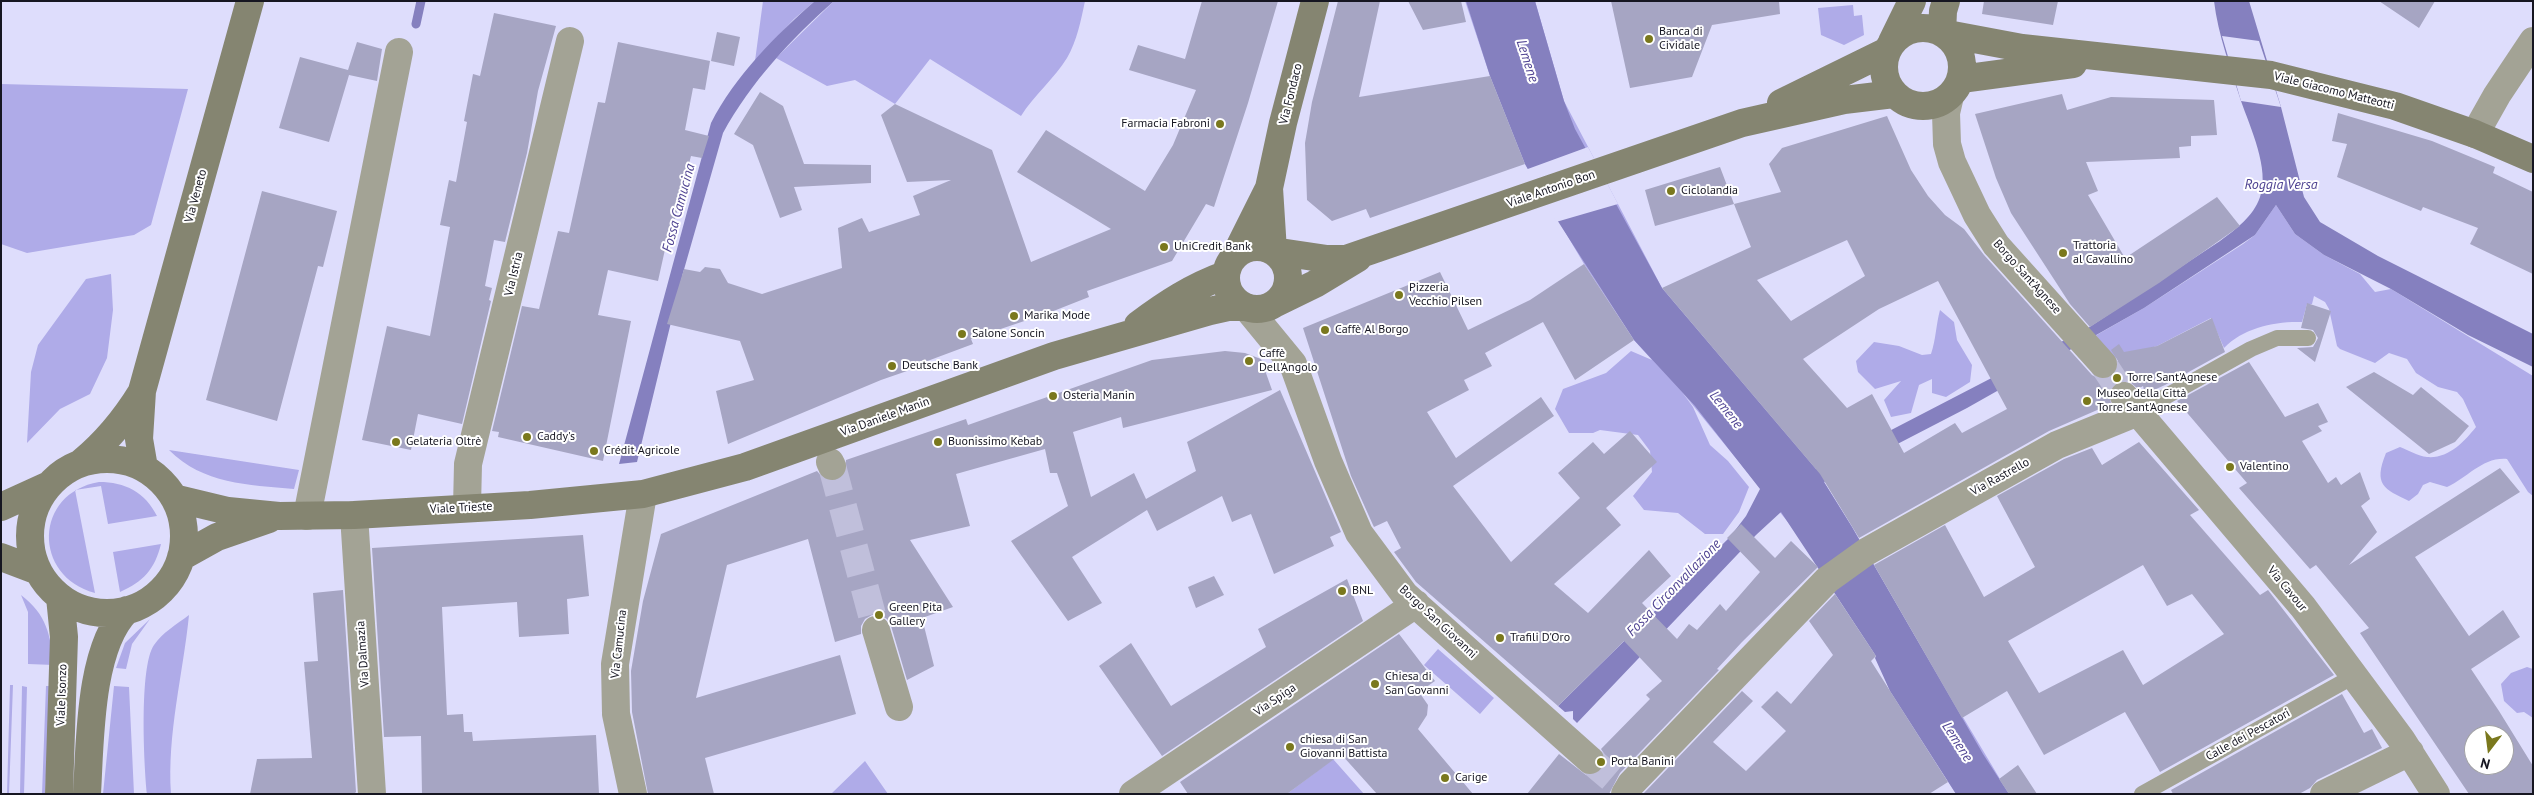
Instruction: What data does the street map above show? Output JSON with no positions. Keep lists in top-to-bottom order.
{
  "streets": {
    "main road": [
      "Viale Giacomo Matteotti",
      "Via Fondaco",
      "Viale Antonio Bon",
      "Via Veneto",
      "Via Daniele Manin",
      "Viale Trieste",
      "Viale Isonzo"
    ],
    "street": [
      "Via Istria",
      "Borgo Sant'Agnese",
      "Via Rastrello",
      "Via Cavour",
      "Borgo San Giovanni",
      "Via Camucina",
      "Via Dalmazia",
      "Via Spiga"
    ],
    "lane": ["Calle dei Pescatori"]
  },
  "crossings": [
    ["Viale Giacomo Matteotti", "Viale Antonio Bon"],
    ["Viale Giacomo Matteotti", "Borgo Sant'Agnese"],
    ["Via Fondaco", "Viale Antonio Bon"],
    ["Via Fondaco", "Via Daniele Manin"],
    ["Via Fondaco", "Borgo San Giovanni"],
    ["Viale Antonio Bon", "Borgo Sant'Agnese"],
    ["Viale Antonio Bon", "Via Daniele Manin"],
    ["Viale Antonio Bon", "Borgo San Giovanni"],
    ["Via Veneto", "Viale Trieste"],
    ["Via Veneto", "Viale Isonzo"],
    ["Via Istria", "Viale Trieste"],
    ["Via Daniele Manin", "Viale Trieste"],
    ["Via Daniele Manin", "Borgo San Giovanni"],
    ["Via Daniele Manin", "Via Camucina"],
    ["Via Rastrello", "Via Cavour"],
    ["Viale Trieste", "Via Camucina"],
    ["Viale Trieste", "Via Dalmazia"],
    ["Viale Trieste", "Viale Isonzo"],
    ["Via Cavour", "Calle dei Pescatori"],
    ["Borgo San Giovanni", "Via Spiga"]
  ],
  "water": [
    "Lemene",
    "Roggia Versa",
    "Fossa Camucina",
    "Fossa Circonvallazione"
  ],
  "places": [
    "Banca di Cividale",
    "Farmacia Fabroni",
    "Ciclolandia",
    "UniCredit Bank",
    "Trattoria al Cavallino",
    "Pizzeria Vecchio Pilsen",
    "Marika Mode",
    "Caffè Al Borgo",
    "Salone Soncin",
    "Caffè Dell'Angolo",
    "Deutsche Bank",
    "Torre Sant'Agnese",
    "Osteria Manin",
    "Museo della Città Torre Sant'Agnese",
    "Caddy's",
    "Gelateria Oltrè",
    "Buonissimo Kebab",
    "Crédit Agricole",
    "Valentino",
    "BNL",
    "Green Pita Gallery",
    "Trafili D'Oro",
    "Chiesa di San Govanni",
    "chiesa di San Giovanni Battista",
    "Porta Banini",
    "Carige"
  ],
  "north": "bottom"
}
